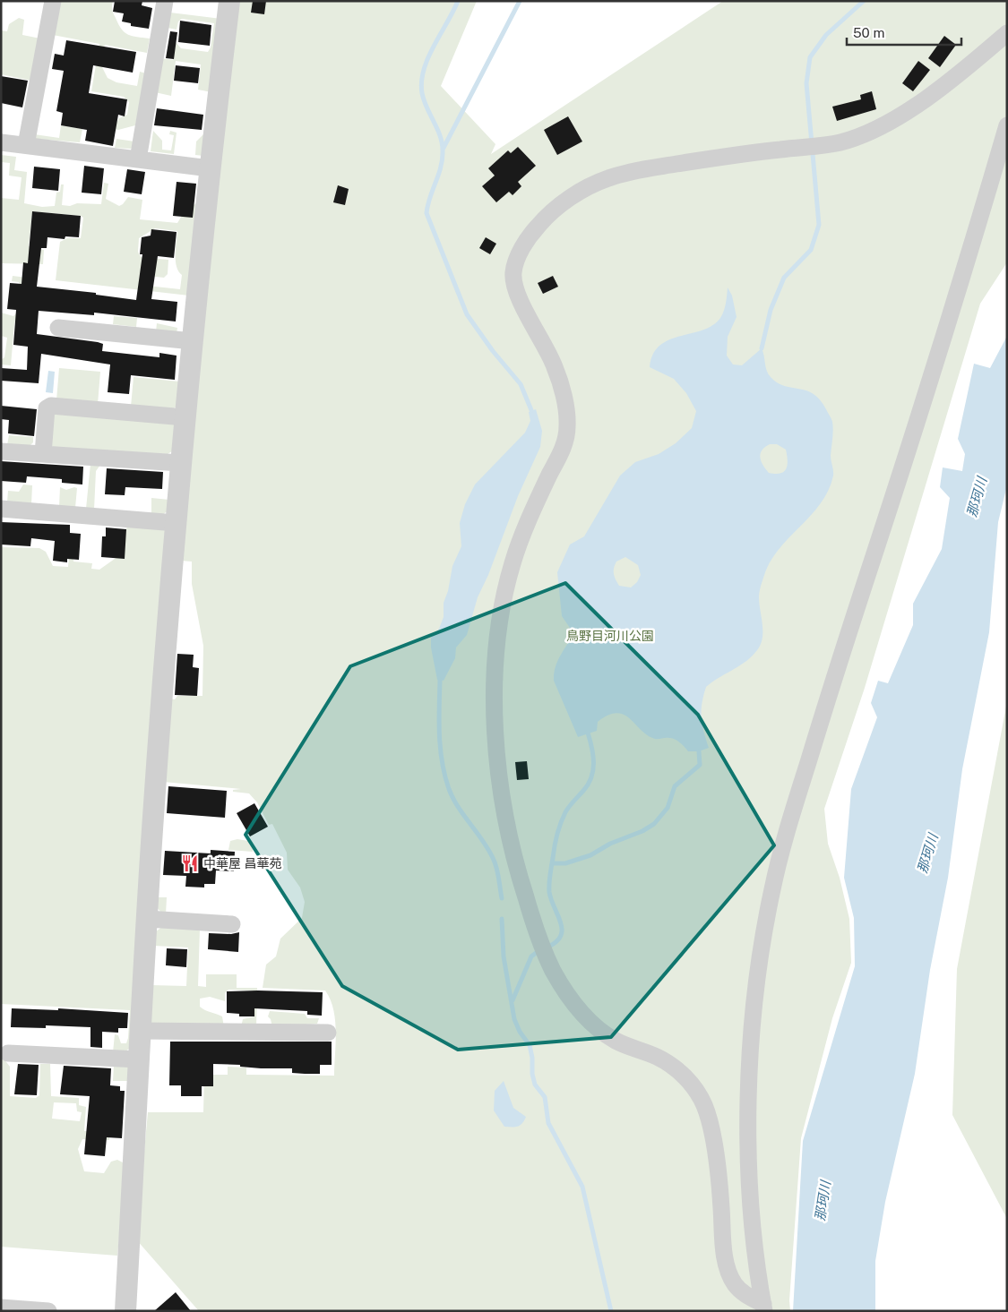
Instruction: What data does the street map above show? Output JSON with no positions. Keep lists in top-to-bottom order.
{
  "water": ["那珂川"],
  "parks": ["鳥野目河川公園"],
  "places": {
    "restaurant": ["中華屋 昌華苑"]
  },
  "scale_bar": "50 m"
}
